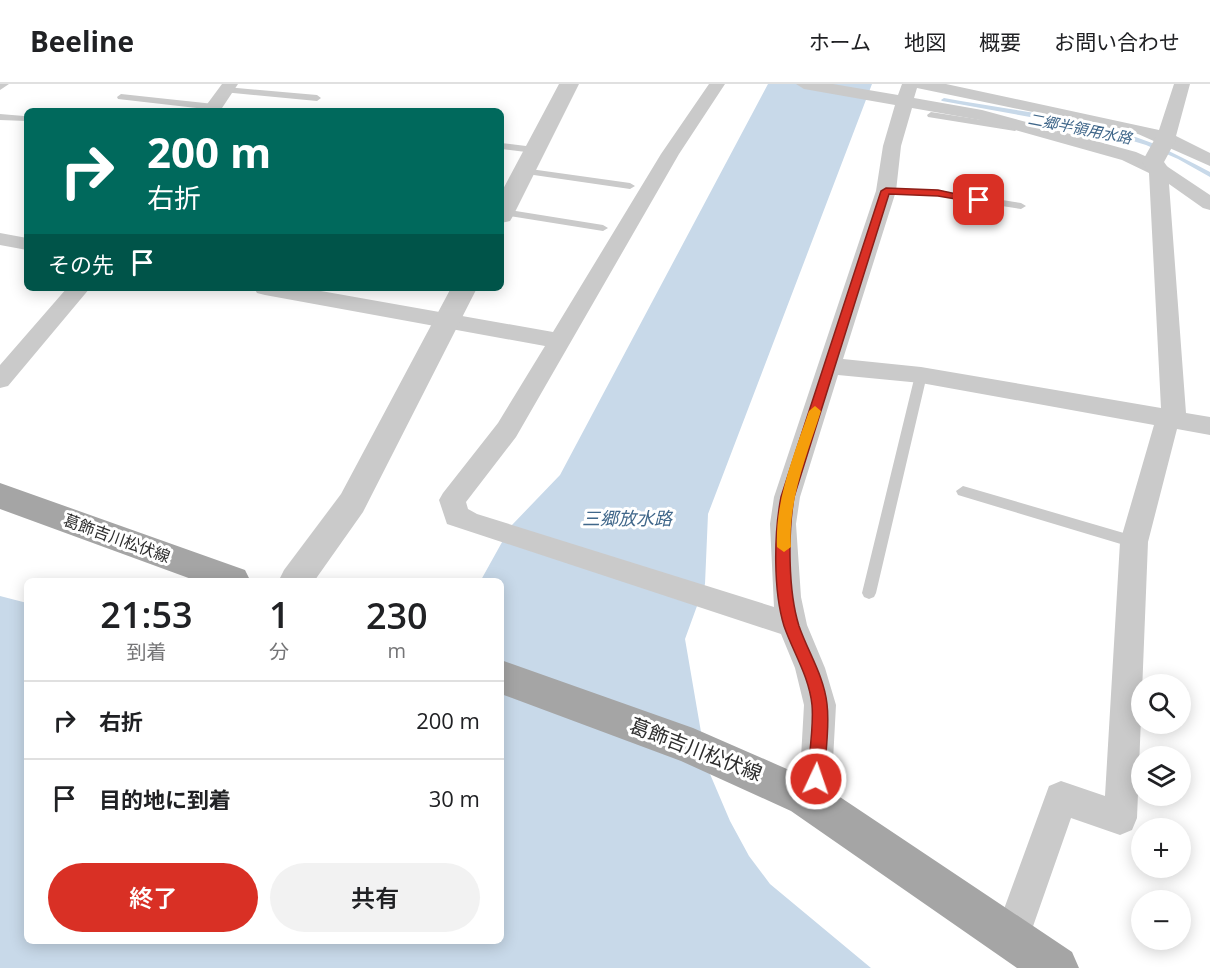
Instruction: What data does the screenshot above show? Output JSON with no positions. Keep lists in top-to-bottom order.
{
  "streets": {
    "main road": ["葛飾吉川松伏線"]
  },
  "water": ["二郷半領用水路", "三郷放水路"],
  "page": {
    "header": "Beeline",
    "nav": [
      "ホーム",
      "地図",
      "概要",
      "お問い合わせ"
    ],
    "turn": ["200 m", "右折"],
    "then": "その先",
    "eta": [
      "21:53",
      "到着",
      "1",
      "分",
      "230",
      "m"
    ],
    "map_buttons": ["+", "−"],
    "list": [
      {
        "name": "右折",
        "value": "200 m"
      },
      {
        "name": "目的地に到着",
        "value": "30 m"
      }
    ],
    "buttons": ["終了", "共有"]
  }
}
